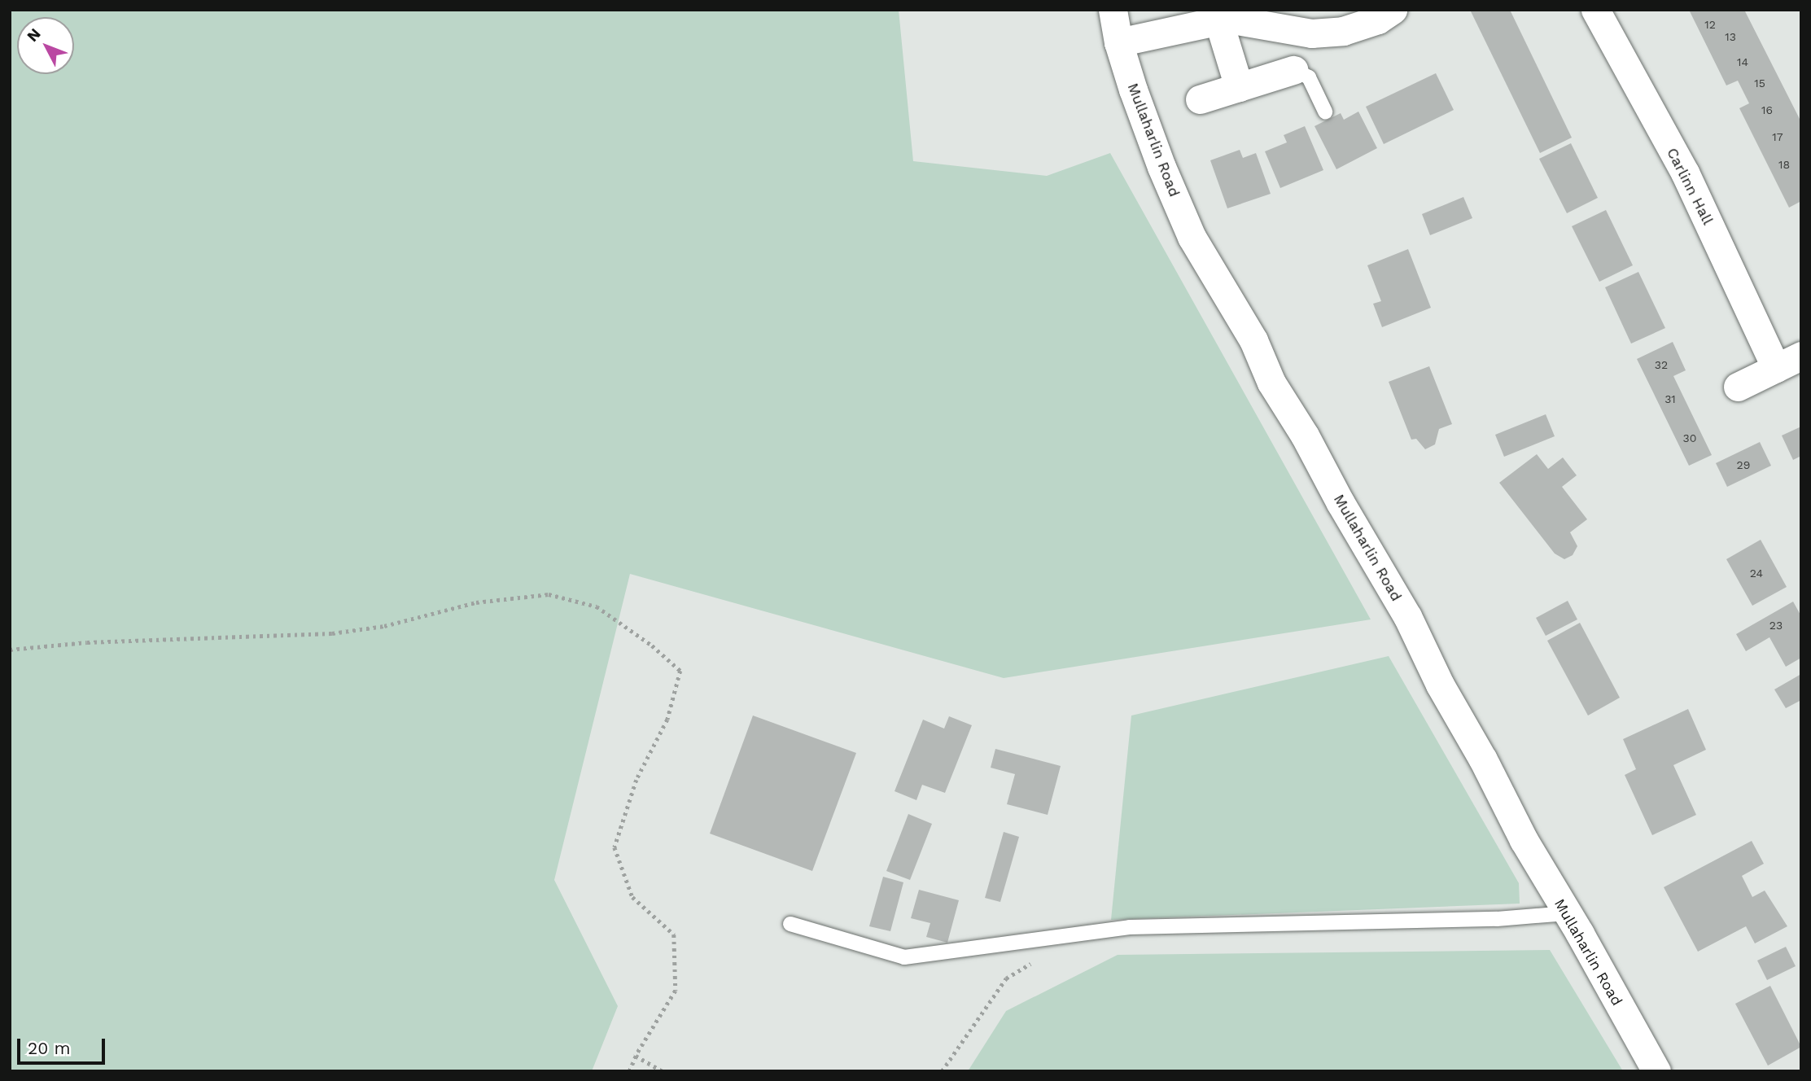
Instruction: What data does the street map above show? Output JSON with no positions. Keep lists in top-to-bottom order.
{
  "streets": {
    "street": ["Mullaharlin Road", "Carlinn Hall"]
  },
  "house_numbers": [
    "12",
    "13",
    "14",
    "15",
    "16",
    "17",
    "18",
    "32",
    "31",
    "30",
    "29",
    "24",
    "23"
  ],
  "scale_bar": "20 m",
  "north": "top left"
}
